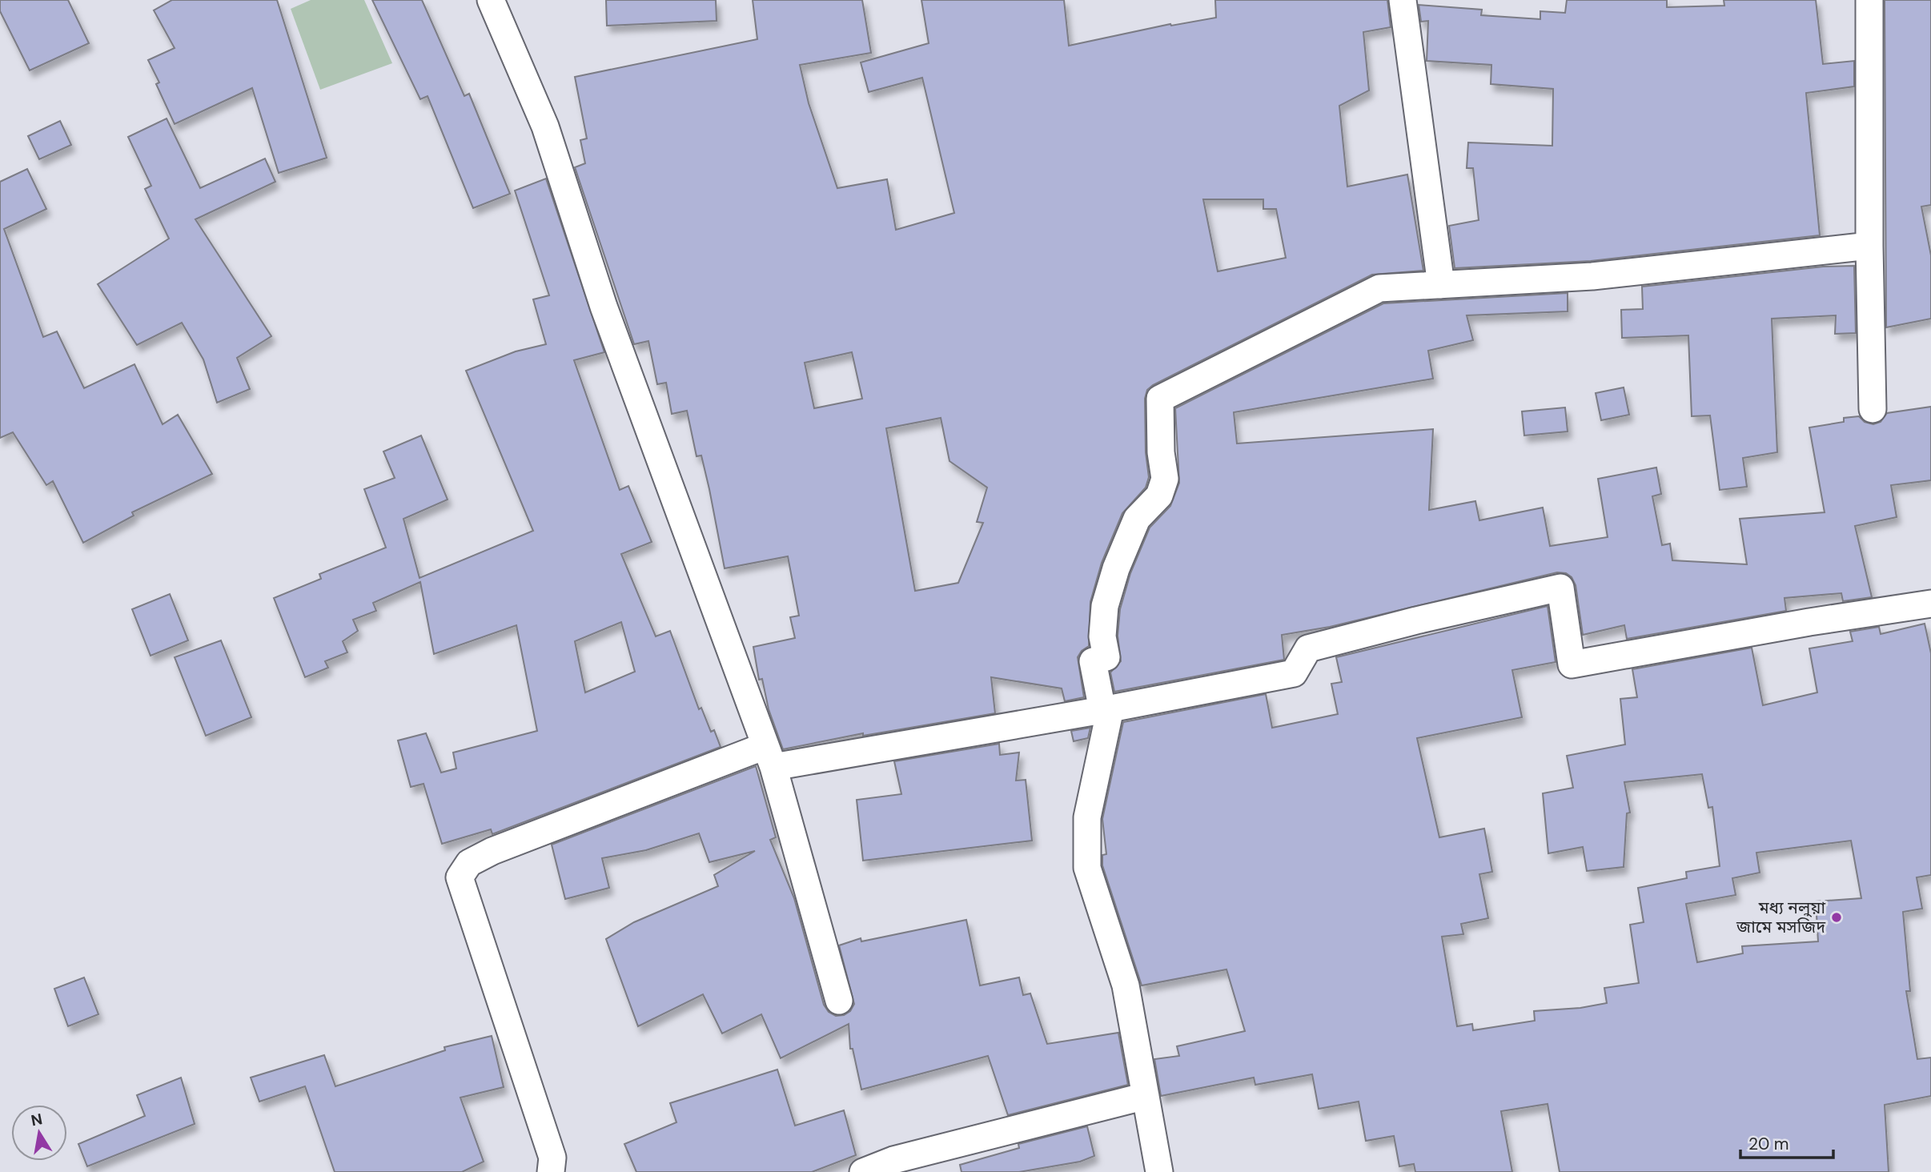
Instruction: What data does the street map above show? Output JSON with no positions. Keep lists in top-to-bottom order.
{
  "places": ["মধ্য নলুয়া জামে মসজিদ"],
  "scale_bar": "20 m",
  "north": "top"
}
